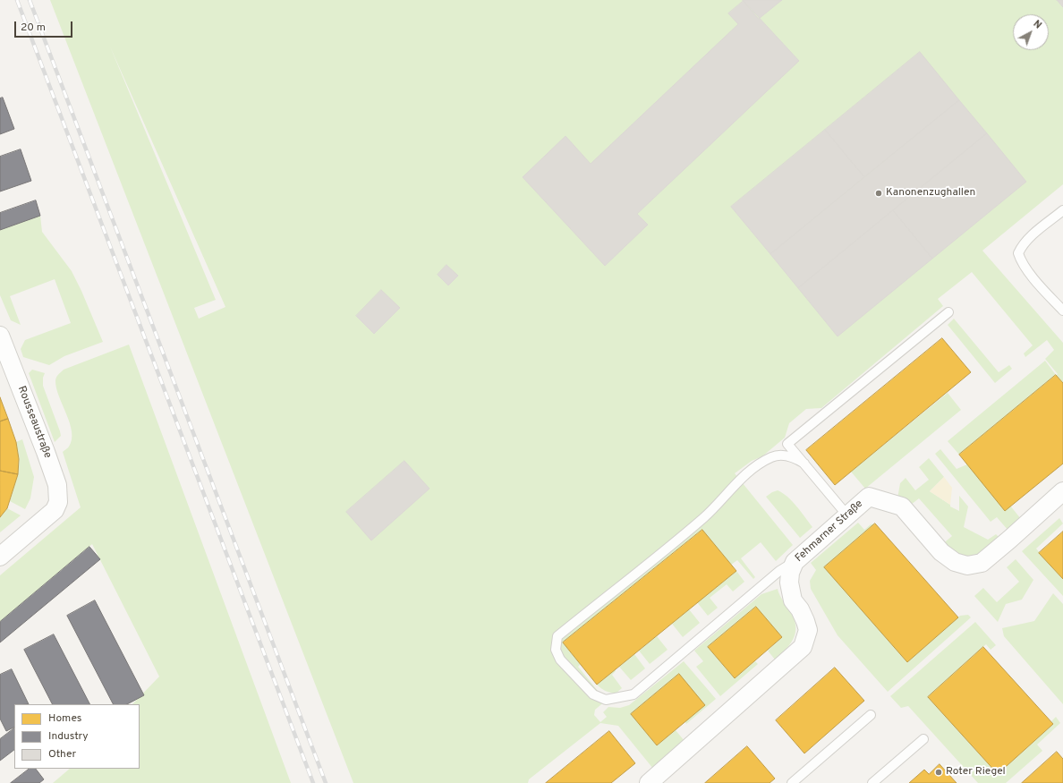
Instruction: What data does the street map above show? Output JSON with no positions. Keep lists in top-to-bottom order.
{
  "streets": {
    "street": ["Rousseaustraße", "Fehmarner Straße"]
  },
  "places": ["Kanonenzughallen", "Roter Riegel"],
  "legend": ["Homes", "Industry", "Other"],
  "scale_bar": "20 m",
  "north": "top right"
}
